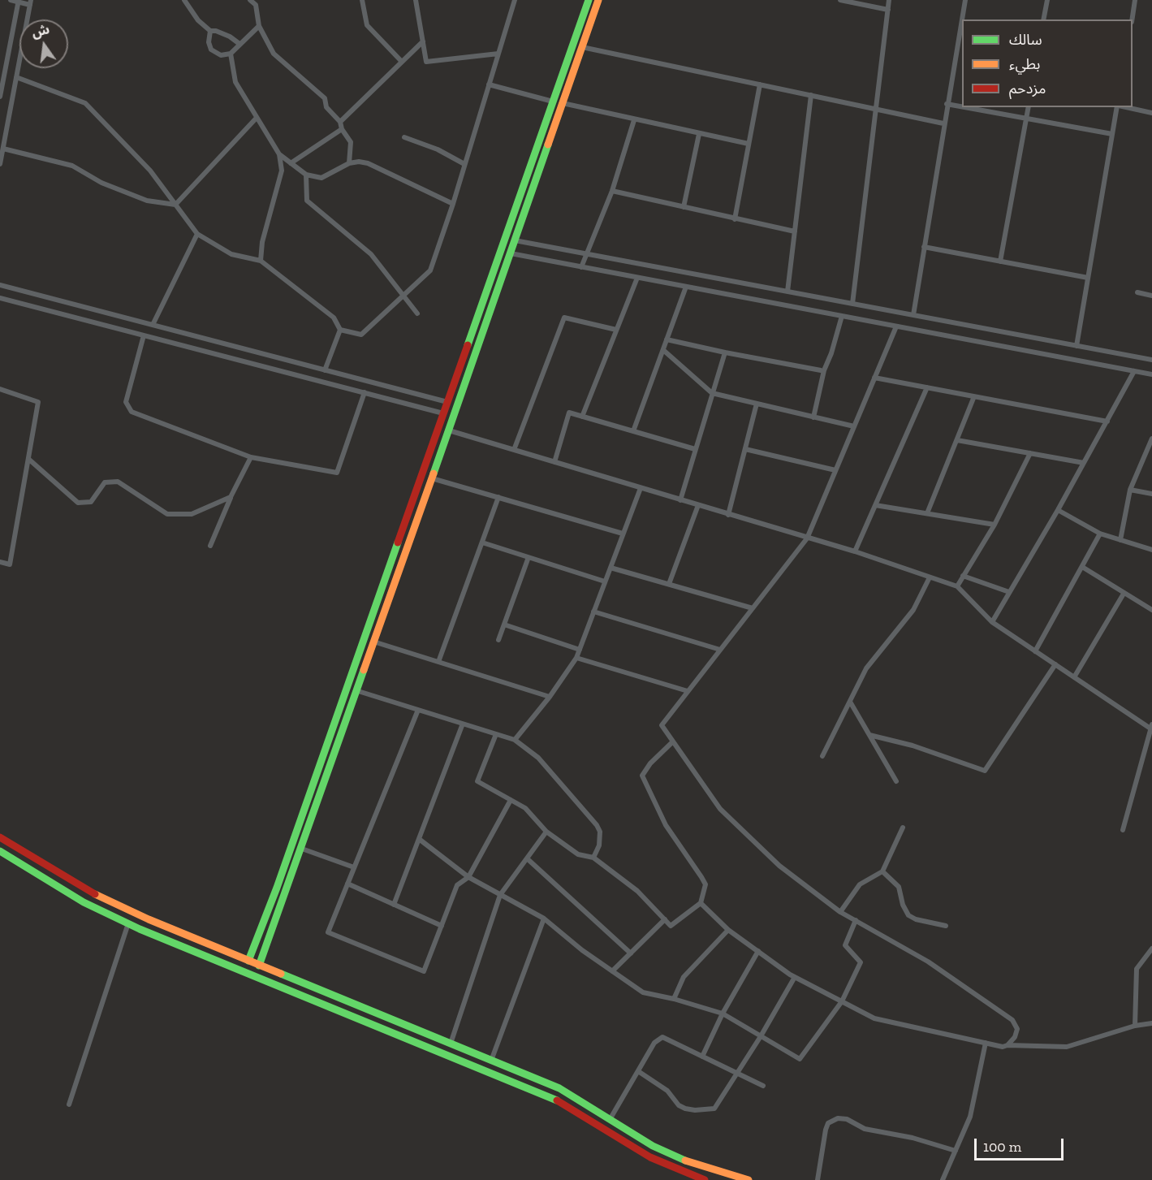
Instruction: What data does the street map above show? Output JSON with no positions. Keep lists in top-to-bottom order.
{
  "legend": ["سالك", "بطيء", "مزدحم"],
  "scale_bar": "100 m",
  "north": "top"
}
